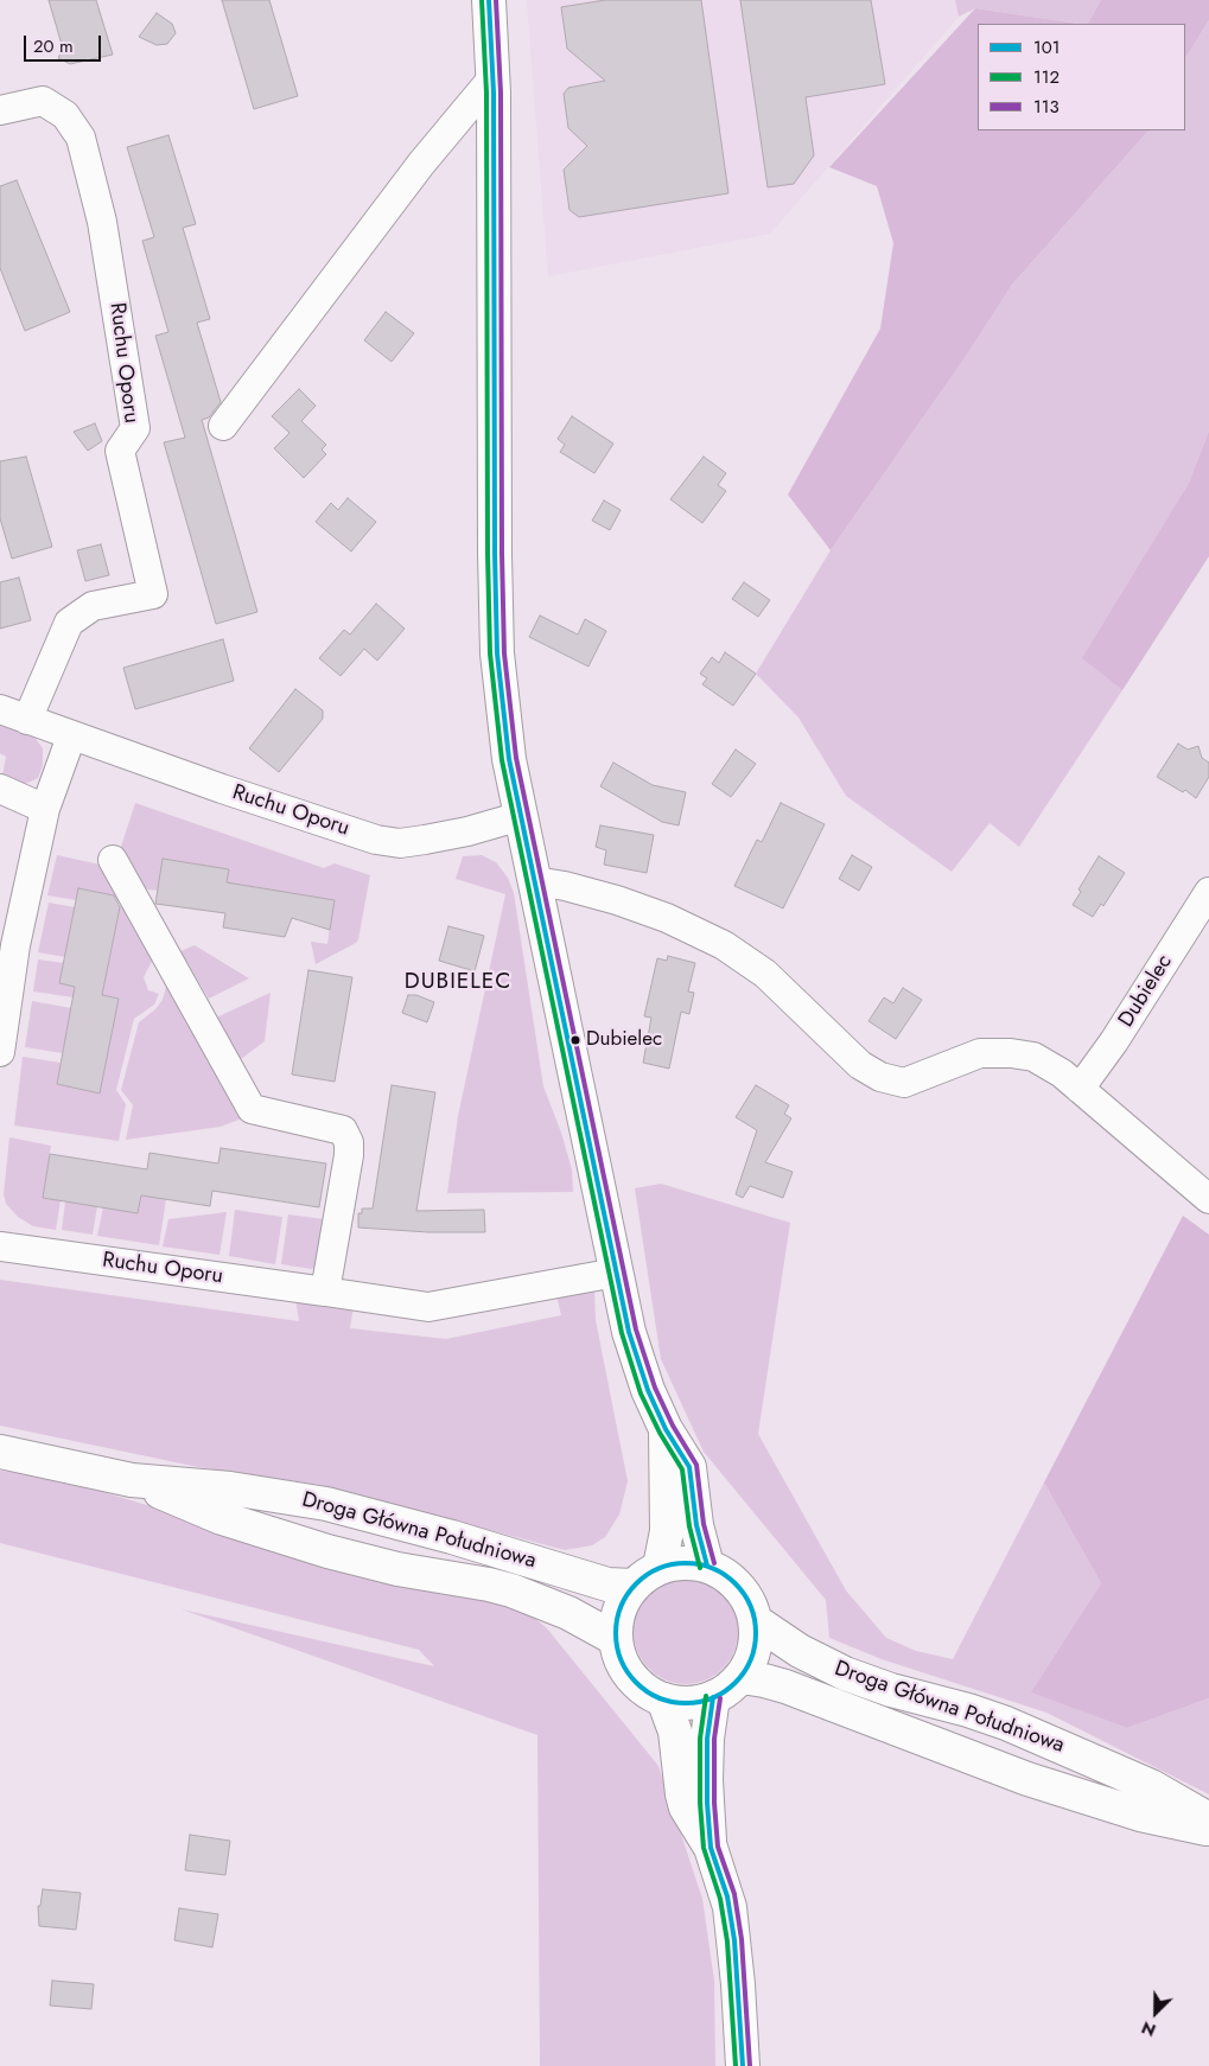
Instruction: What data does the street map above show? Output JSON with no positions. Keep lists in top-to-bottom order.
{
  "streets": {
    "main road": ["Droga Główna Południowa"],
    "street": ["Ruchu Oporu", "Dubielec"]
  },
  "districts": ["DUBIELEC"],
  "places": ["Dubielec"],
  "lines": ["transit line 101", "transit line 112", "transit line 113"],
  "legend": ["101", "112", "113"],
  "scale_bar": "20 m",
  "north": "bottom left"
}
